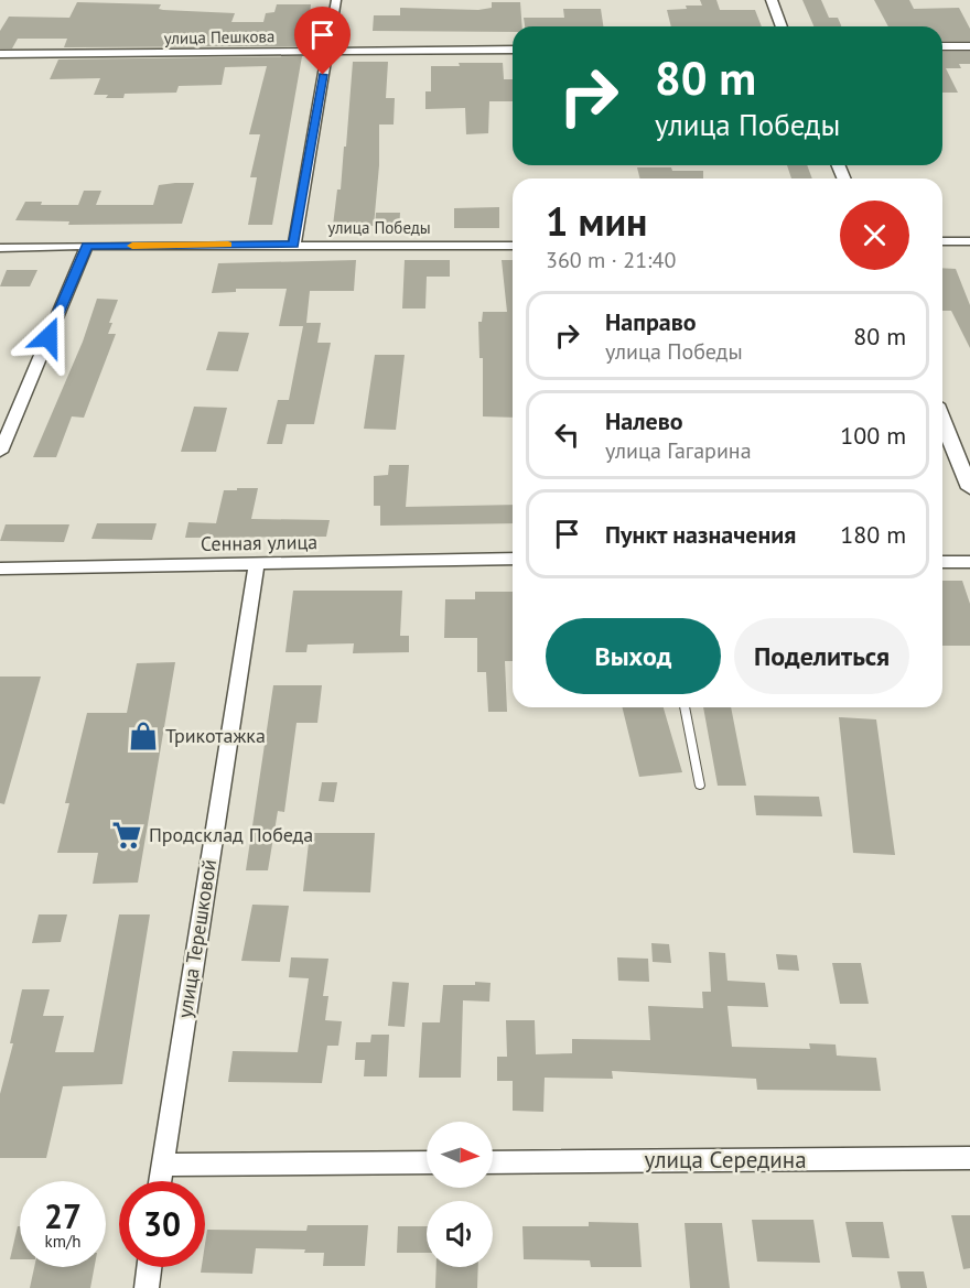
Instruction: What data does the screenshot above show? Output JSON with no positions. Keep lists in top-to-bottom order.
{
  "streets": {
    "street": [
      "улица Пешкова",
      "улица Победы",
      "Сенная улица",
      "улица Терешковой",
      "улица Середина"
    ]
  },
  "crossings": [
    ["Сенная улица", "улица Терешковой"]
  ],
  "places": {
    "shop": ["Трикотажка"],
    "supermarket": ["Продсклад Победа"]
  },
  "north": "right",
  "page": {
    "turn": ["80 m", "улица Победы"],
    "heading": ["1 мин", "360 m · 21:40"],
    "list": [
      {
        "name": "Направо",
        "note": "улица Победы",
        "value": "80 m"
      },
      {
        "name": "Налево",
        "note": "улица Гагарина",
        "value": "100 m"
      },
      {
        "name": "Пункт назначения",
        "value": "180 m"
      }
    ],
    "buttons": ["Выход", "Поделиться"],
    "speed": "27 km/h",
    "limit": "30"
  }
}
